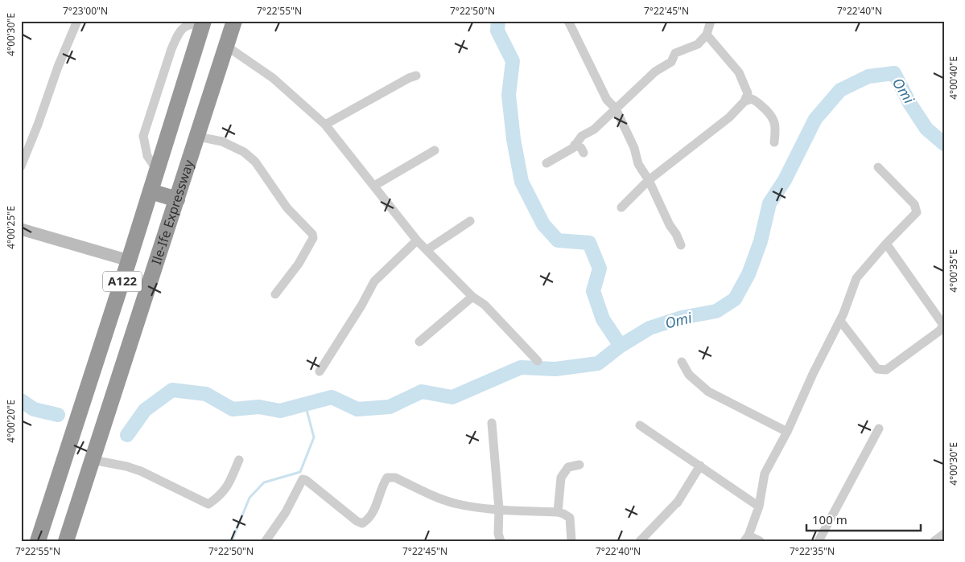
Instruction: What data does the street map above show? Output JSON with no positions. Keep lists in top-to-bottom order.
{
  "streets": {
    "highway": ["Ile-Ife Expressway", "A122"]
  },
  "water": ["Omi"],
  "scale_bar": "100 m",
  "coordinates": [
    "7°23'00\"N",
    "7°22'55\"N",
    "7°22'50\"N",
    "7°22'45\"N",
    "7°22'40\"N",
    "4°00'30\"E",
    "4°00'40\"E",
    "4°00'25\"E",
    "4°00'35\"E",
    "4°00'20\"E",
    "7°22'35\"N"
  ]
}
